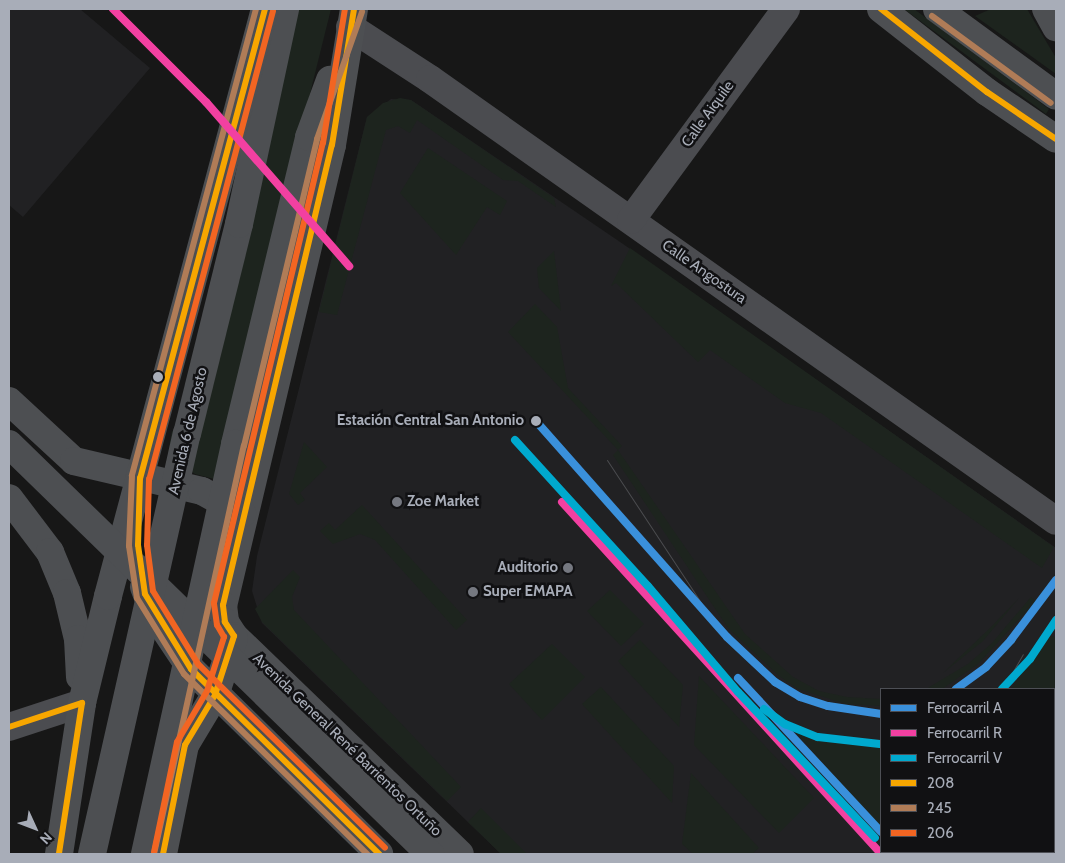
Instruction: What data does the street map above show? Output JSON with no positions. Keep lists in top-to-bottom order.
{
  "streets": {
    "main road": ["Avenida 6 de Agosto", "Avenida General René Barrientos Ortuño"],
    "street": ["Calle Aiquile", "Calle Angostura"]
  },
  "crossings": [
    ["Calle Aiquile", "Calle Angostura"]
  ],
  "places": [
    "Estación Central San Antonio",
    "Zoe Market",
    "Auditorio",
    "Super EMAPA"
  ],
  "lines": [
    "rail line R",
    "transit line 208",
    "transit line 245",
    "transit line 206",
    "rail line A",
    "rail line V"
  ],
  "legend": [
    "Ferrocarril A",
    "Ferrocarril R",
    "Ferrocarril V",
    "208",
    "245",
    "206"
  ],
  "north": "bottom right"
}
